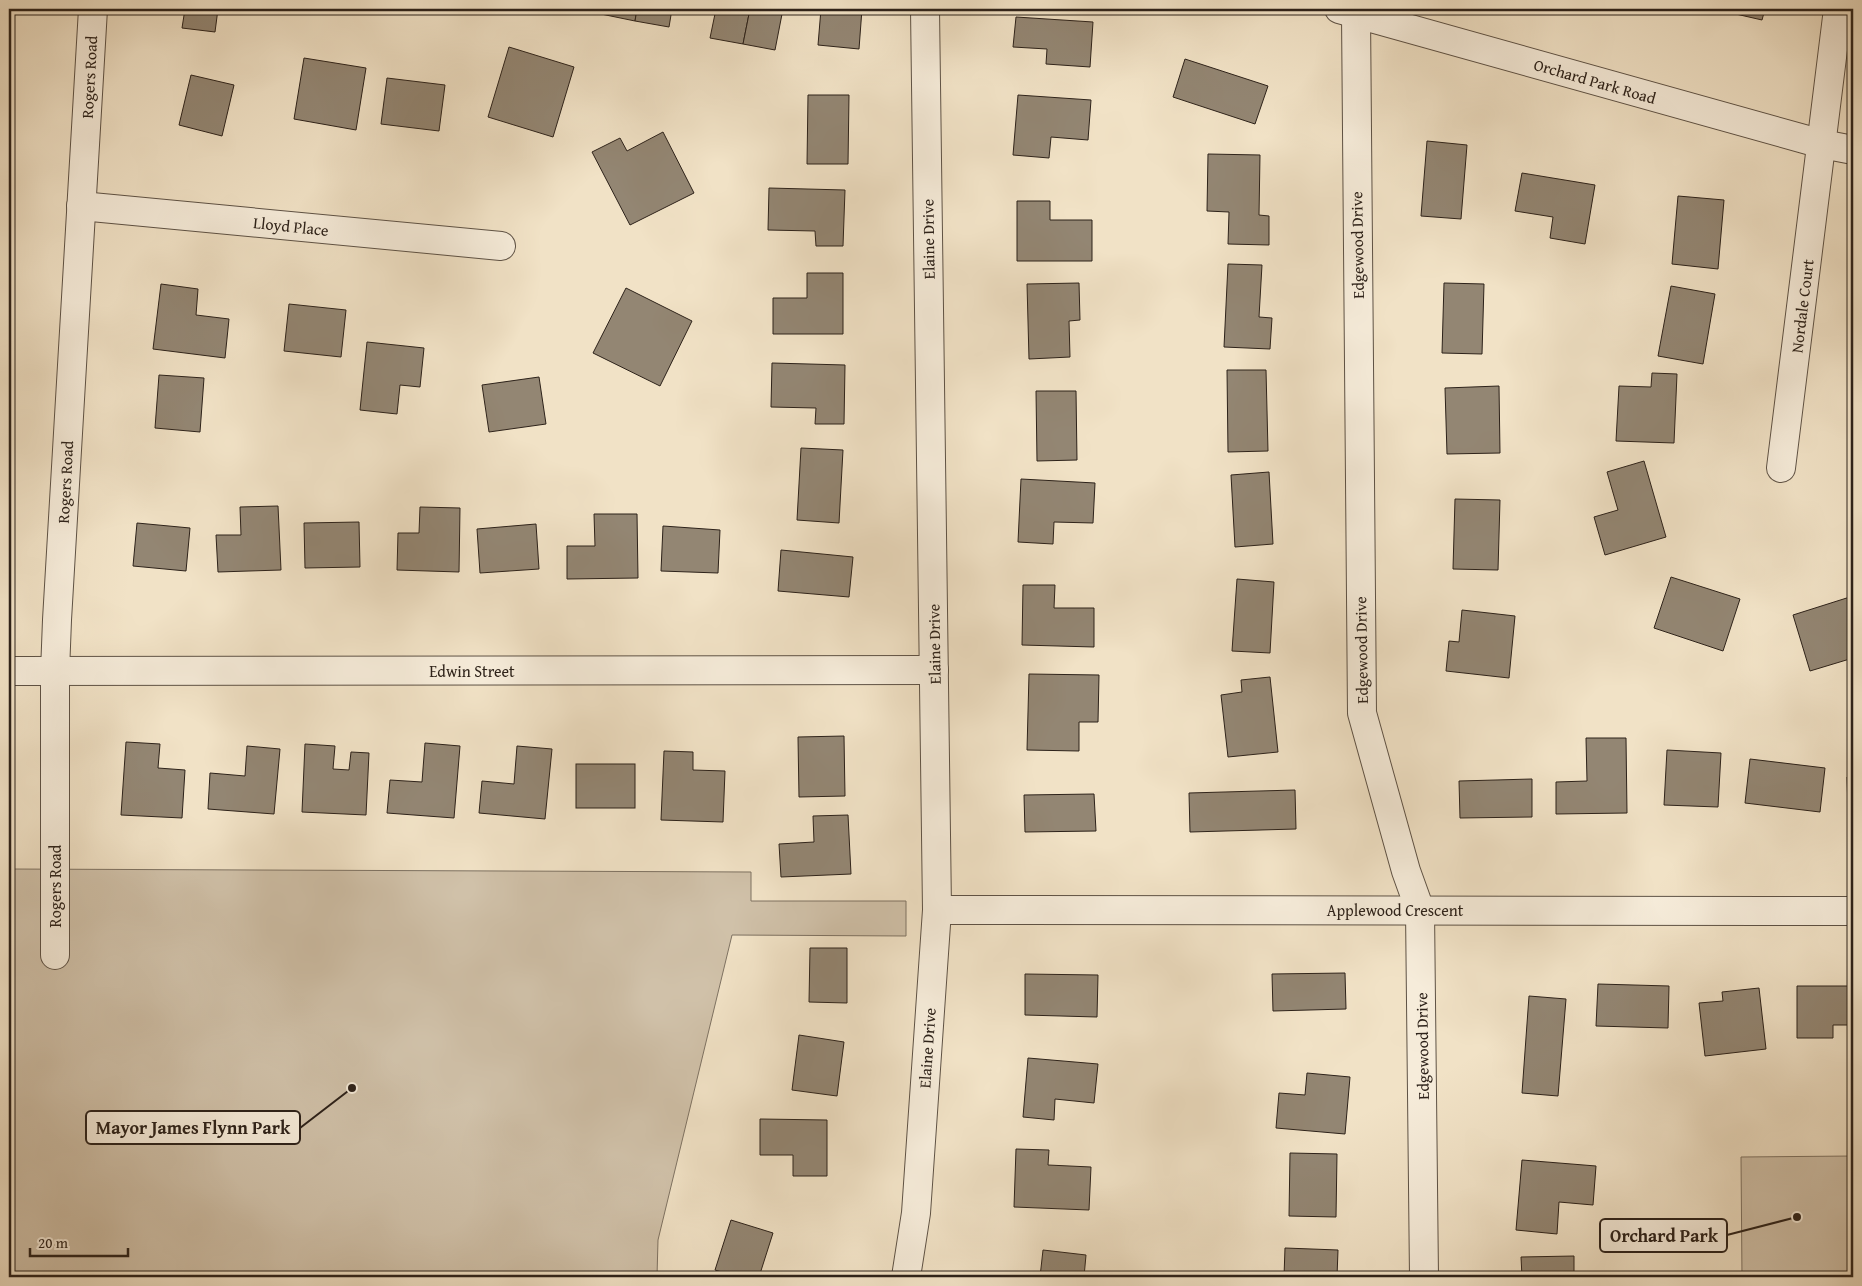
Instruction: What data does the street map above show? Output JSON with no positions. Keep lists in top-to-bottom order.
{
  "streets": {
    "street": [
      "Rogers Road",
      "Orchard Park Road",
      "Lloyd Place",
      "Elaine Drive",
      "Edgewood Drive",
      "Nordale Court",
      "Edwin Street",
      "Applewood Crescent"
    ]
  },
  "crossings": [
    ["Rogers Road", "Lloyd Place"],
    ["Rogers Road", "Edwin Street"],
    ["Orchard Park Road", "Edgewood Drive"],
    ["Orchard Park Road", "Nordale Court"],
    ["Elaine Drive", "Edwin Street"],
    ["Elaine Drive", "Applewood Crescent"],
    ["Edgewood Drive", "Applewood Crescent"]
  ],
  "places": ["Mayor James Flynn Park", "Orchard Park"],
  "scale_bar": "20 m"
}
